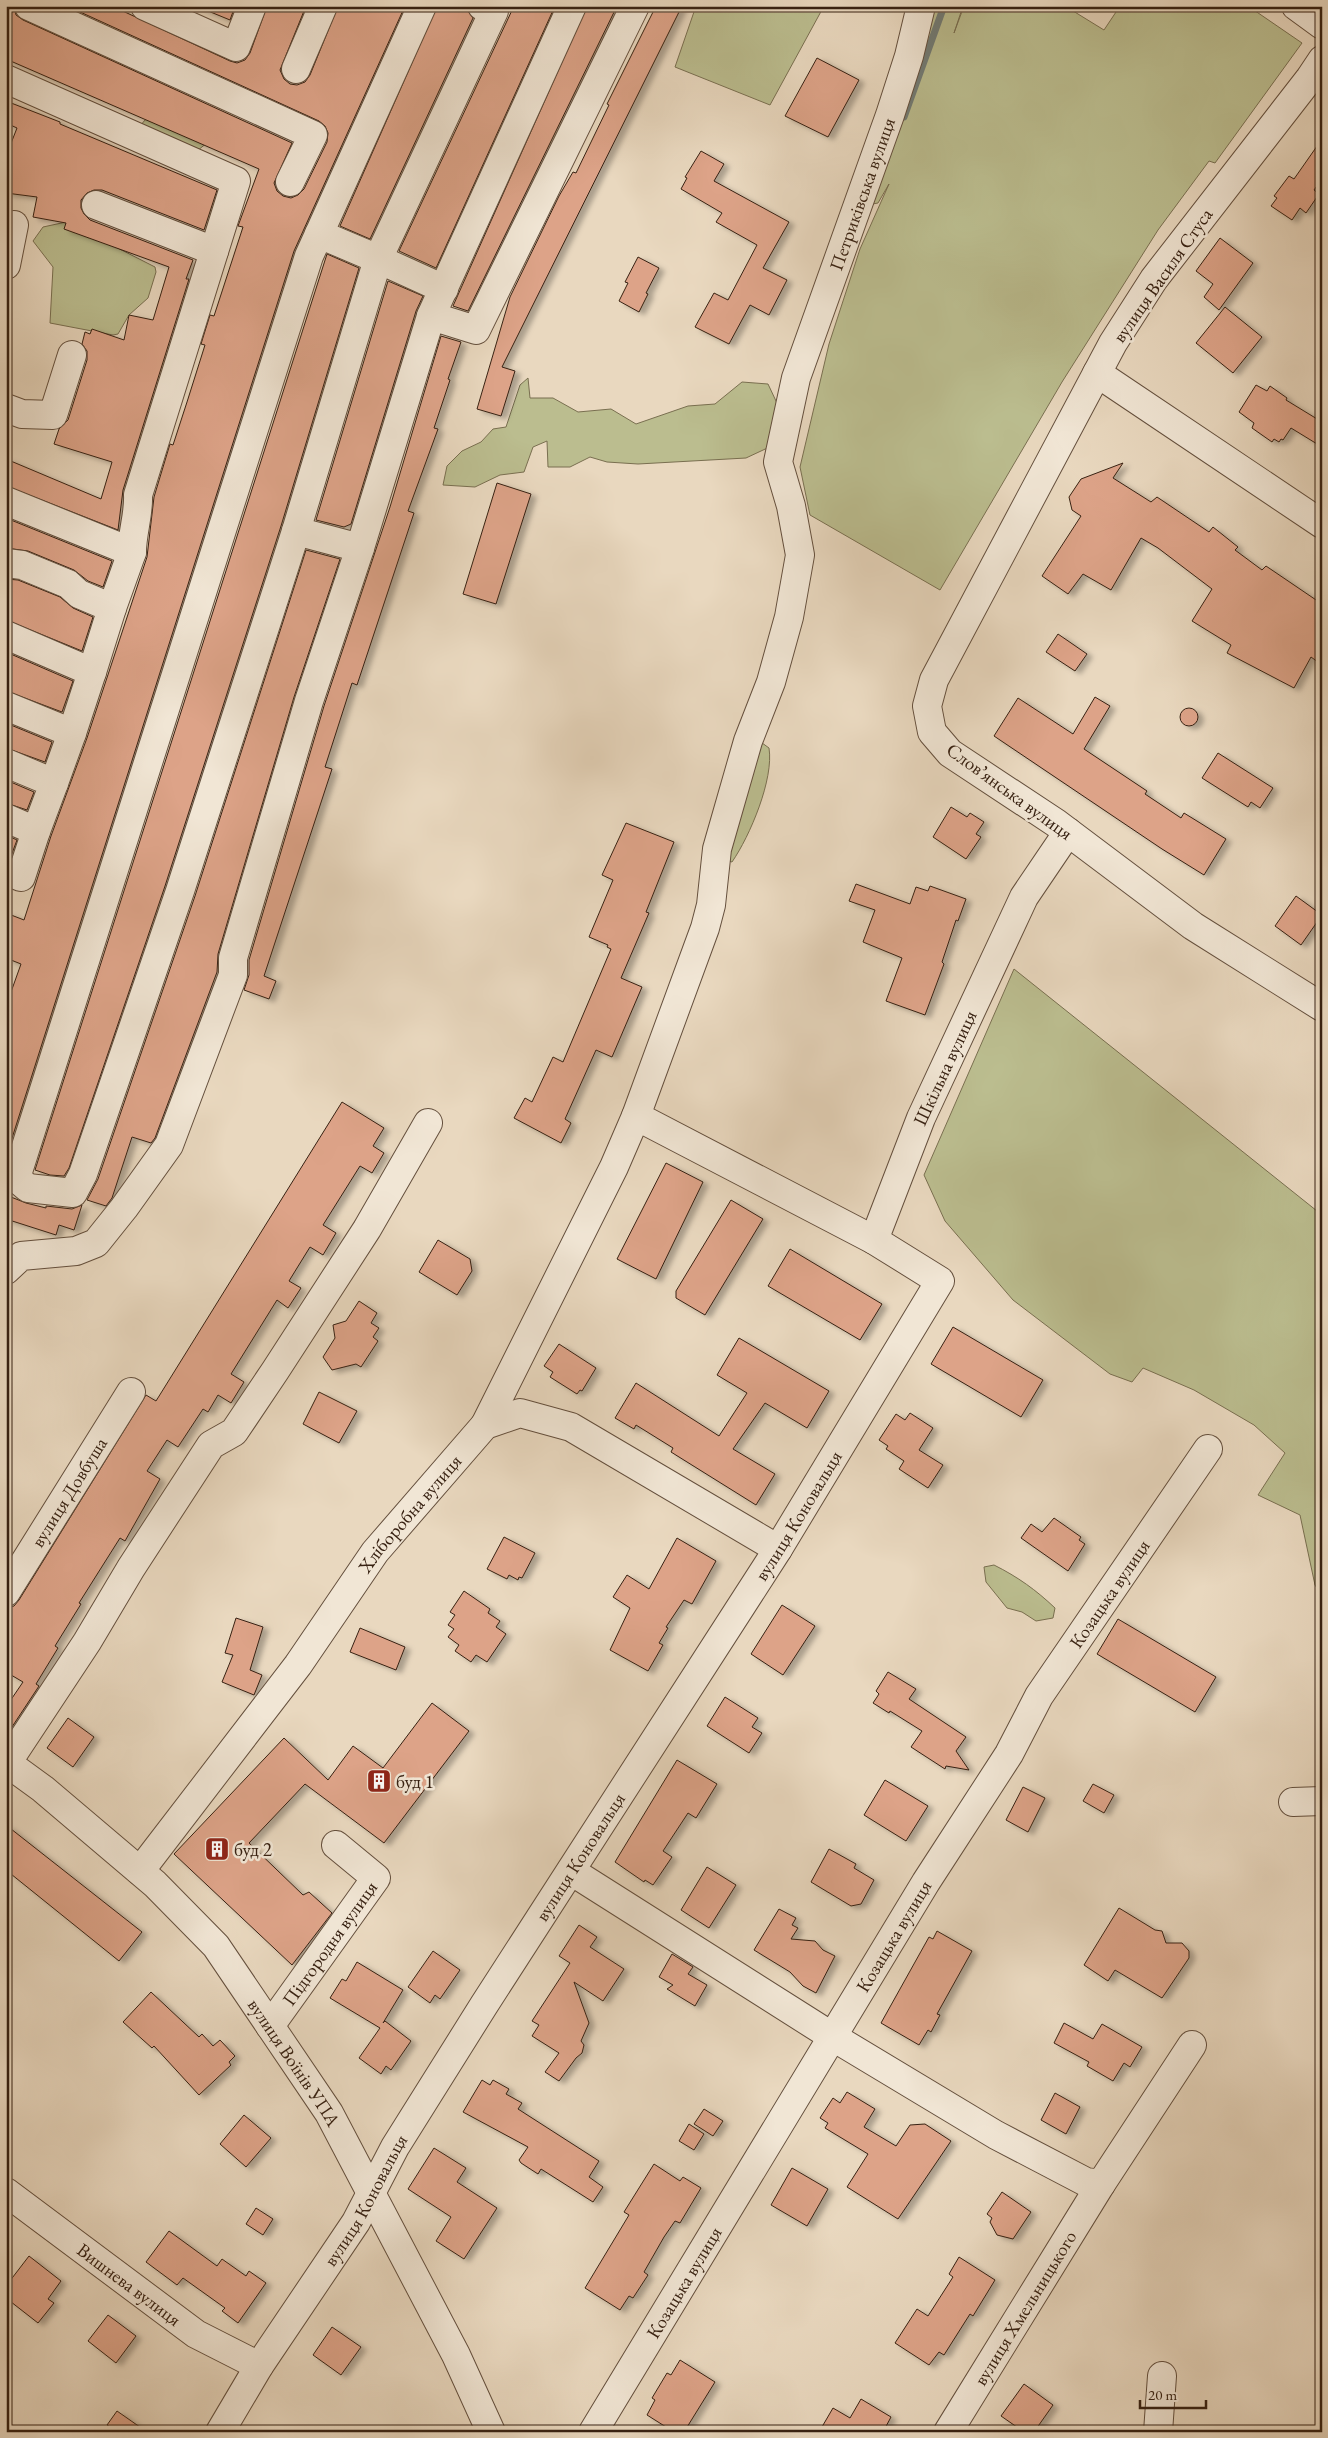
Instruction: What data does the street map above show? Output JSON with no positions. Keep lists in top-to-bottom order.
{
  "streets": {
    "street": [
      "Петриківська вулиця",
      "вулиця Василя Стуса",
      "Словʼянська вулиця",
      "Шкільна вулиця",
      "вулиця Довбуша",
      "Хліборобна вулиця",
      "вулиця Коновальця",
      "Козацька вулиця",
      "Підгородня вулиця",
      "вулиця Воїнів УПА",
      "Вишнева вулиця",
      "вулиця Хмельницького"
    ]
  },
  "crossings": [
    ["Петриківська вулиця", "Хліборобна вулиця"],
    ["вулиця Василя Стуса", "Словʼянська вулиця"],
    ["Словʼянська вулиця", "Шкільна вулиця"],
    ["Шкільна вулиця", "вулиця Коновальця"],
    ["Хліборобна вулиця", "вулиця Воїнів УПА"],
    ["вулиця Коновальця", "вулиця Воїнів УПА"],
    ["вулиця Коновальця", "Вишнева вулиця"],
    ["Підгородня вулиця", "вулиця Воїнів УПА"]
  ],
  "places": {
    "building": ["буд 1", "буд 2"]
  },
  "scale_bar": "20 m"
}
